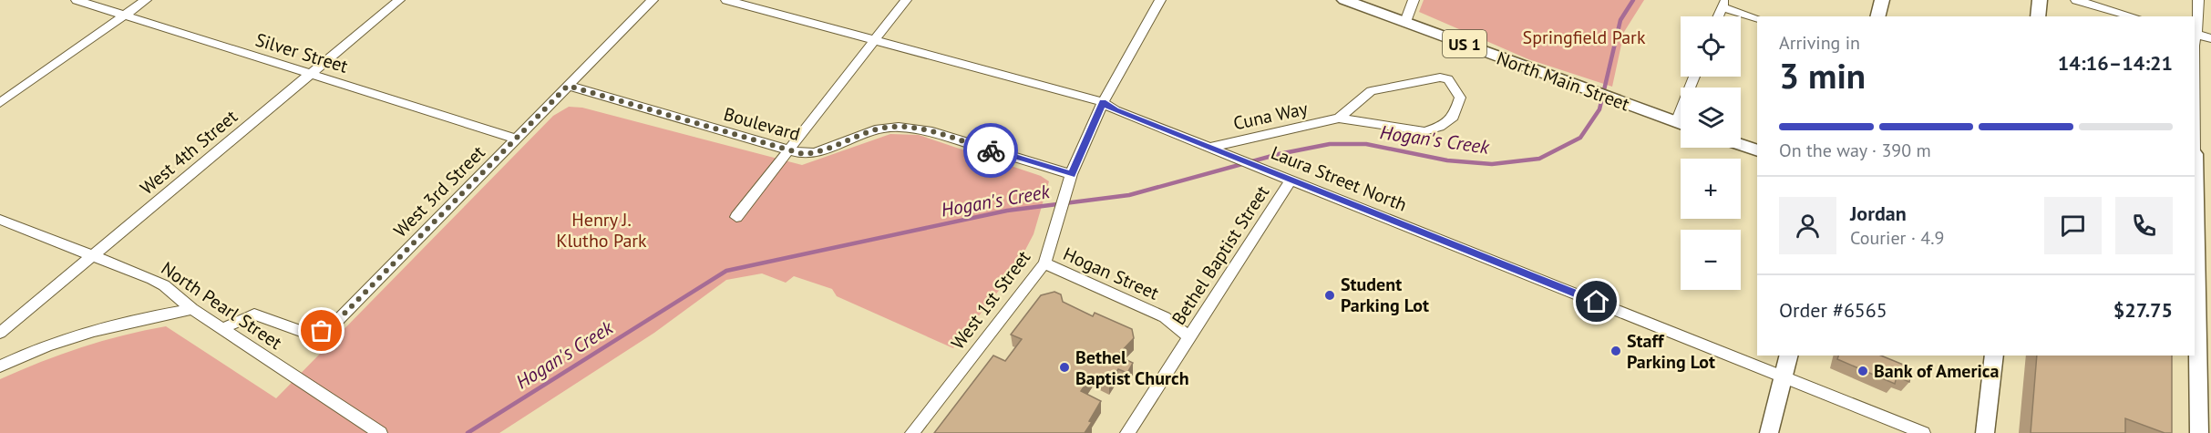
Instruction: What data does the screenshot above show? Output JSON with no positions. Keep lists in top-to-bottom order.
{
  "streets": {
    "main road": ["US 1", "North Main Street"],
    "street": [
      "Silver Street",
      "Cuna Way",
      "Boulevard",
      "West 4th Street",
      "Laura Street North",
      "West 3rd Street",
      "Bethel Baptist Street",
      "Hogan Street",
      "West 1st Street",
      "North Pearl Street"
    ]
  },
  "crossings": [
    ["Silver Street", "West 4th Street"],
    ["Silver Street", "West 3rd Street"],
    ["Cuna Way", "Laura Street North"],
    ["Boulevard", "West 3rd Street"],
    ["Boulevard", "West 1st Street"],
    ["West 4th Street", "North Pearl Street"],
    ["Laura Street North", "Bethel Baptist Street"],
    ["Laura Street North", "West 1st Street"],
    ["West 3rd Street", "North Pearl Street"],
    ["Bethel Baptist Street", "Hogan Street"],
    ["Hogan Street", "West 1st Street"]
  ],
  "water": ["Hogan's Creek"],
  "parks": ["Springfield Park", "Henry J. Klutho Park"],
  "places": [
    "Student Parking Lot",
    "Staff Parking Lot",
    "Bethel Baptist Church",
    "Bank of America"
  ],
  "page": {
    "map_buttons": ["+", "−"],
    "heading": ["3 min", "Arriving in", "14:16–14:21"],
    "panel": [
      "Jordan",
      "Courier · 4.9",
      "Order #6565",
      "$27.75"
    ],
    "bar": "On the way · 390 m"
  }
}
